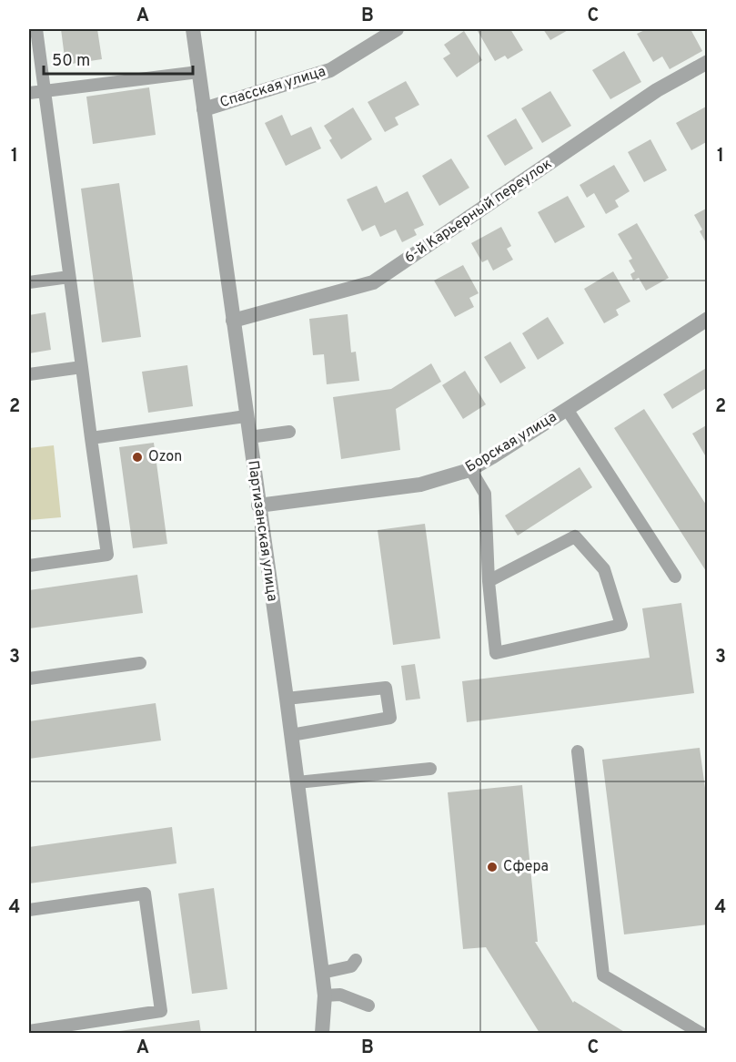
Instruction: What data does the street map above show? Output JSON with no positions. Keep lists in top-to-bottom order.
{
  "streets": {
    "street": [
      "Спасская улица",
      "6-й Карьерный переулок",
      "Борская улица",
      "Партизанская улица"
    ]
  },
  "crossings": [
    ["Спасская улица", "Партизанская улица"],
    ["6-й Карьерный переулок", "Партизанская улица"],
    ["Борская улица", "Партизанская улица"]
  ],
  "places": ["Ozon", "Сфера"],
  "scale_bar": "50 m",
  "grid": {
    "columns": ["A", "B", "C"],
    "rows": [
      "1",
      "2",
      "3",
      "4"
    ]
  }
}
